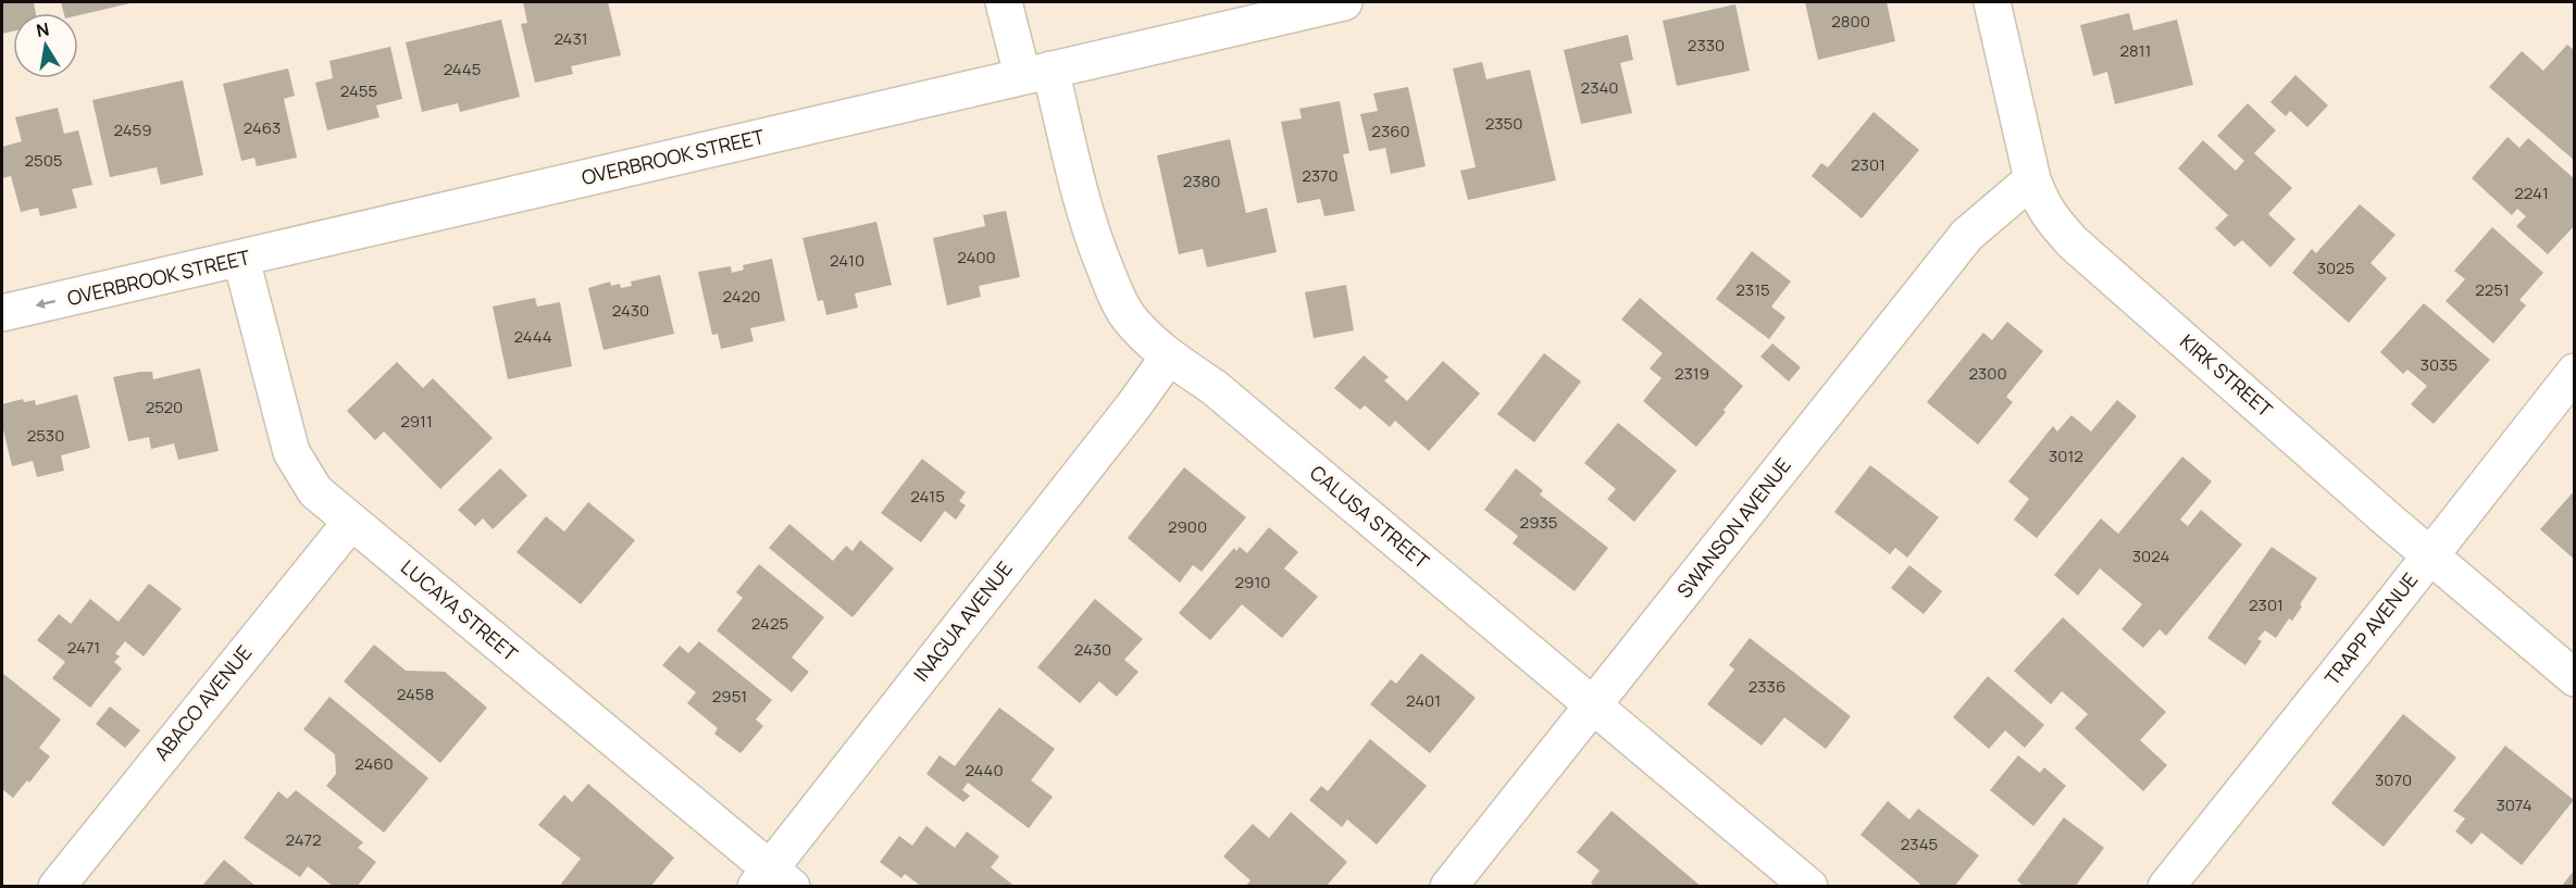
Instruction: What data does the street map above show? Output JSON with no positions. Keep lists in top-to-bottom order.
{
  "streets": {
    "street": [
      "OVERBROOK STREET",
      "KIRK STREET",
      "CALUSA STREET",
      "SWANSON AVENUE",
      "LUCAYA STREET",
      "INAGUA AVENUE",
      "TRAPP AVENUE",
      "ABACO AVENUE"
    ]
  },
  "crossings": [
    ["OVERBROOK STREET", "CALUSA STREET"],
    ["OVERBROOK STREET", "LUCAYA STREET"],
    ["KIRK STREET", "SWANSON AVENUE"],
    ["KIRK STREET", "TRAPP AVENUE"],
    ["CALUSA STREET", "SWANSON AVENUE"],
    ["CALUSA STREET", "INAGUA AVENUE"],
    ["LUCAYA STREET", "INAGUA AVENUE"],
    ["LUCAYA STREET", "ABACO AVENUE"]
  ],
  "house_numbers": [
    "2800",
    "2431",
    "2330",
    "2811",
    "2445",
    "2340",
    "2455",
    "2350",
    "2463",
    "2459",
    "2360",
    "2505",
    "2301",
    "2370",
    "2380",
    "2241",
    "2400",
    "2410",
    "3025",
    "2315",
    "2251",
    "2420",
    "2430",
    "2444",
    "3035",
    "2319",
    "2300",
    "2520",
    "2911",
    "2530",
    "3012",
    "2415",
    "2935",
    "2900",
    "3024",
    "2910",
    "2301",
    "2425",
    "2471",
    "2430",
    "2336",
    "2458",
    "2951",
    "2401",
    "2460",
    "2440",
    "3070",
    "3074",
    "2472",
    "2345"
  ],
  "north": "top"
}
